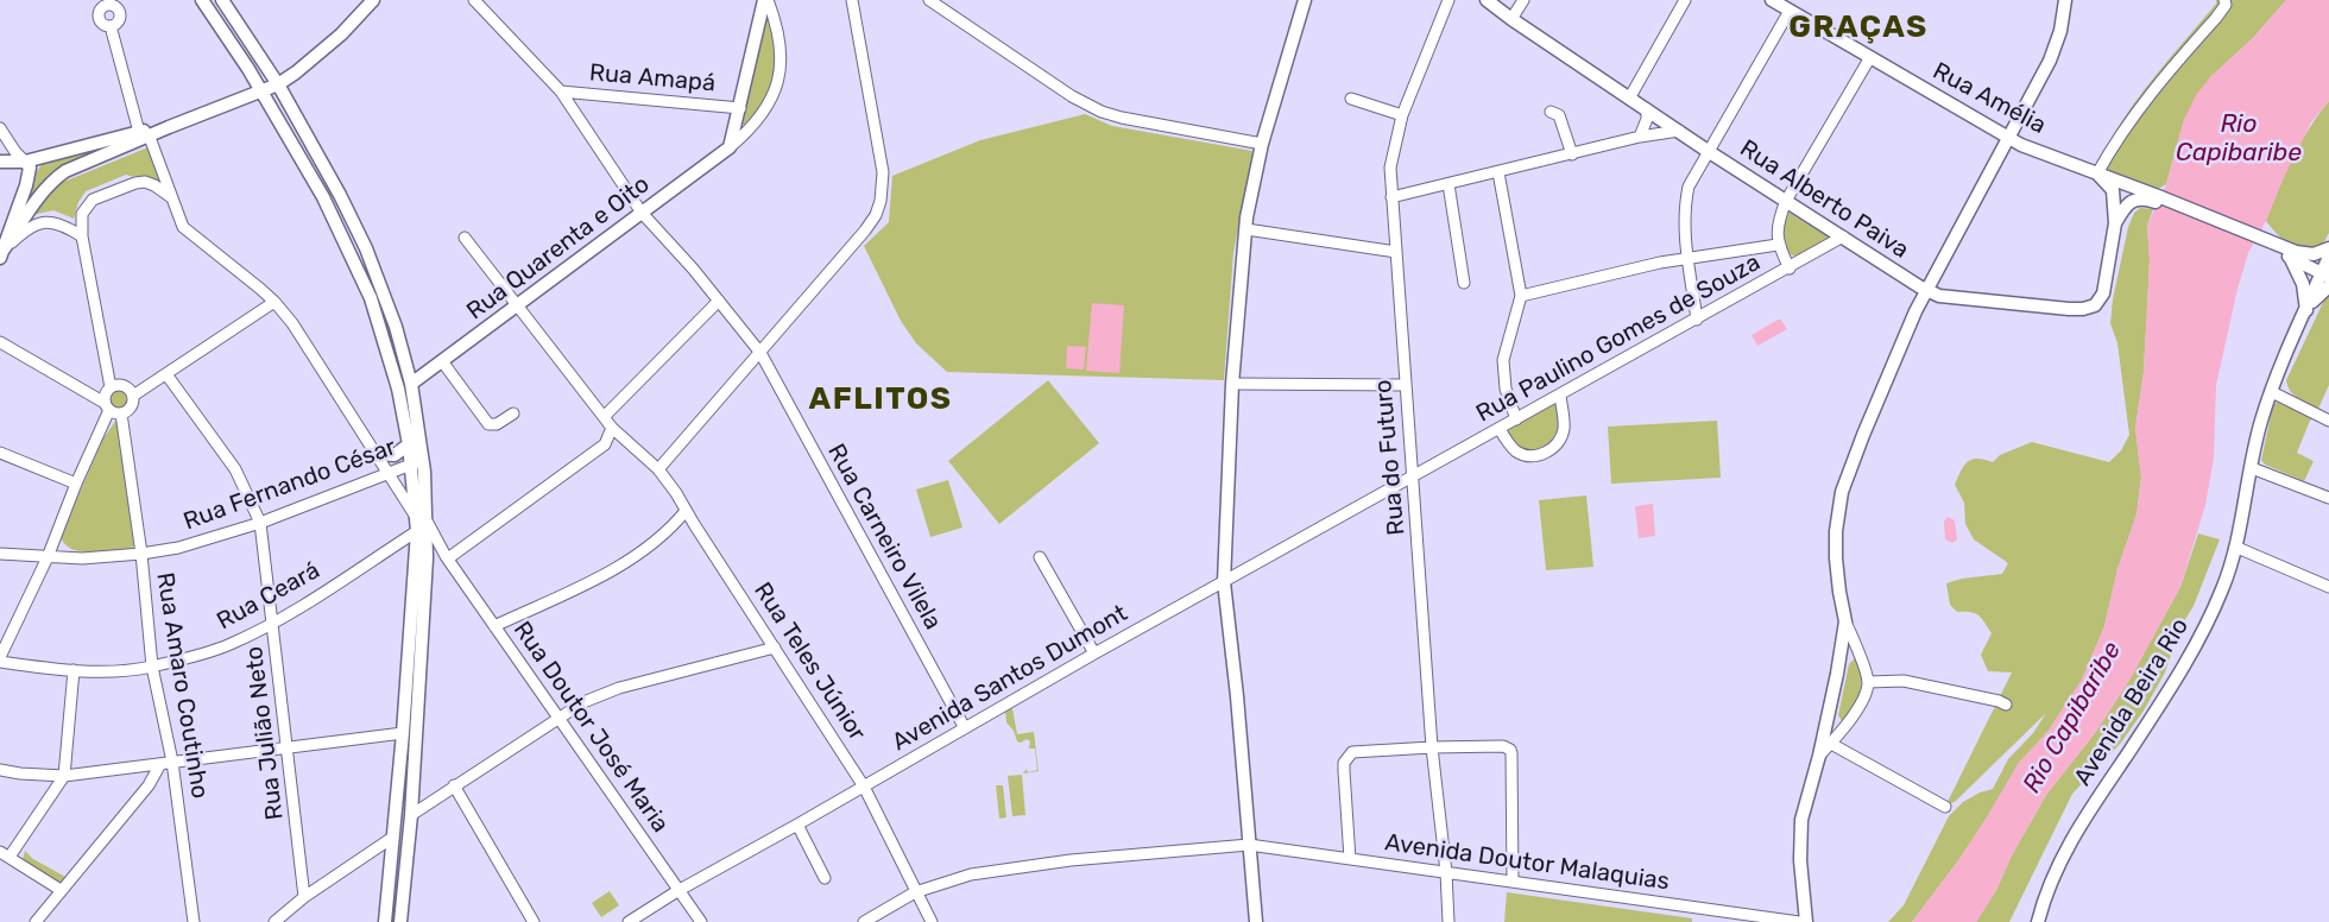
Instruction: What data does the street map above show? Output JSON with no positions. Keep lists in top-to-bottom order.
{
  "streets": {
    "main road": [
      "Rua Amélia",
      "Rua Alberto Paiva",
      "Rua Quarenta e Oito",
      "Avenida Beira Rio"
    ],
    "street": [
      "Rua Amapá",
      "Rua Paulino Gomes de Souza",
      "Rua do Futuro",
      "Rua Fernando César",
      "Rua Carneiro Vilela",
      "Rua Ceará",
      "Rua Teles Júnior",
      "Avenida Santos Dumont",
      "Rua Amaro Coutinho",
      "Rua Doutor José Maria",
      "Rua Julião Neto",
      "Avenida Doutor Malaquias"
    ]
  },
  "crossings": [
    ["Rua Amapá", "Rua Quarenta e Oito"],
    ["Rua Amapá", "Rua Carneiro Vilela"],
    ["Rua Amélia", "Rua Alberto Paiva"],
    ["Rua Alberto Paiva", "Rua Paulino Gomes de Souza"],
    ["Rua Quarenta e Oito", "Rua Carneiro Vilela"],
    ["Rua Quarenta e Oito", "Rua Teles Júnior"],
    ["Rua Paulino Gomes de Souza", "Rua do Futuro"],
    ["Rua Paulino Gomes de Souza", "Avenida Santos Dumont"],
    ["Rua do Futuro", "Avenida Santos Dumont"],
    ["Rua do Futuro", "Avenida Doutor Malaquias"],
    ["Rua Fernando César", "Rua Amaro Coutinho"],
    ["Rua Fernando César", "Rua Doutor José Maria"],
    ["Rua Fernando César", "Rua Julião Neto"],
    ["Rua Carneiro Vilela", "Avenida Santos Dumont"],
    ["Rua Ceará", "Rua Amaro Coutinho"],
    ["Rua Ceará", "Rua Doutor José Maria"],
    ["Rua Ceará", "Rua Julião Neto"],
    ["Rua Teles Júnior", "Avenida Santos Dumont"],
    ["Rua Teles Júnior", "Avenida Doutor Malaquias"],
    ["Avenida Santos Dumont", "Rua Doutor José Maria"]
  ],
  "districts": ["GRAÇAS", "AFLITOS"],
  "water": ["Rio Capibaribe"]
}
